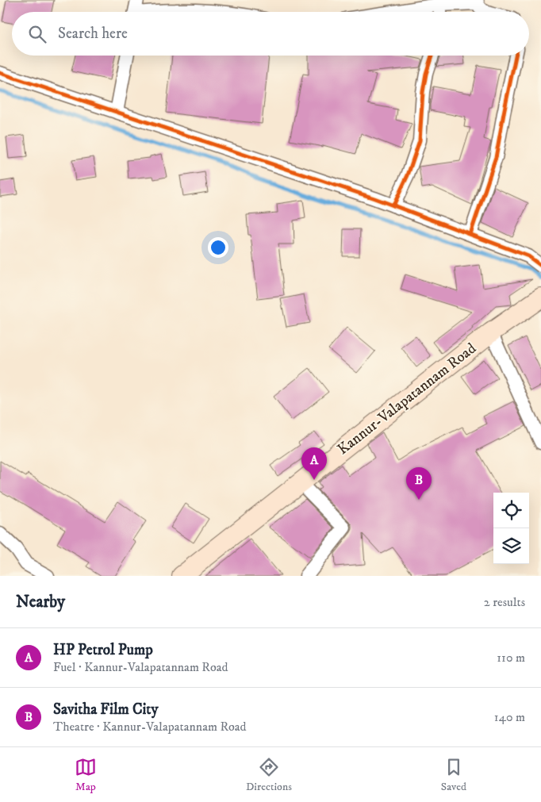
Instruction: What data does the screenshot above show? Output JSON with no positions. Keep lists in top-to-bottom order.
{
  "streets": {
    "main road": ["Kannur-Valapatannam Road"]
  },
  "page": {
    "search": "Search here",
    "pins": ["A", "B"],
    "heading": ["Nearby", "2 results"],
    "list": [
      {
        "mark": "A",
        "name": "HP Petrol Pump",
        "note": "Fuel · Kannur-Valapatannam Road",
        "value": "110 m"
      },
      {
        "mark": "B",
        "name": "Savitha Film City",
        "note": "Theatre · Kannur-Valapatannam Road",
        "value": "140 m"
      }
    ],
    "nav": ["Map", "Directions", "Saved"]
  }
}
